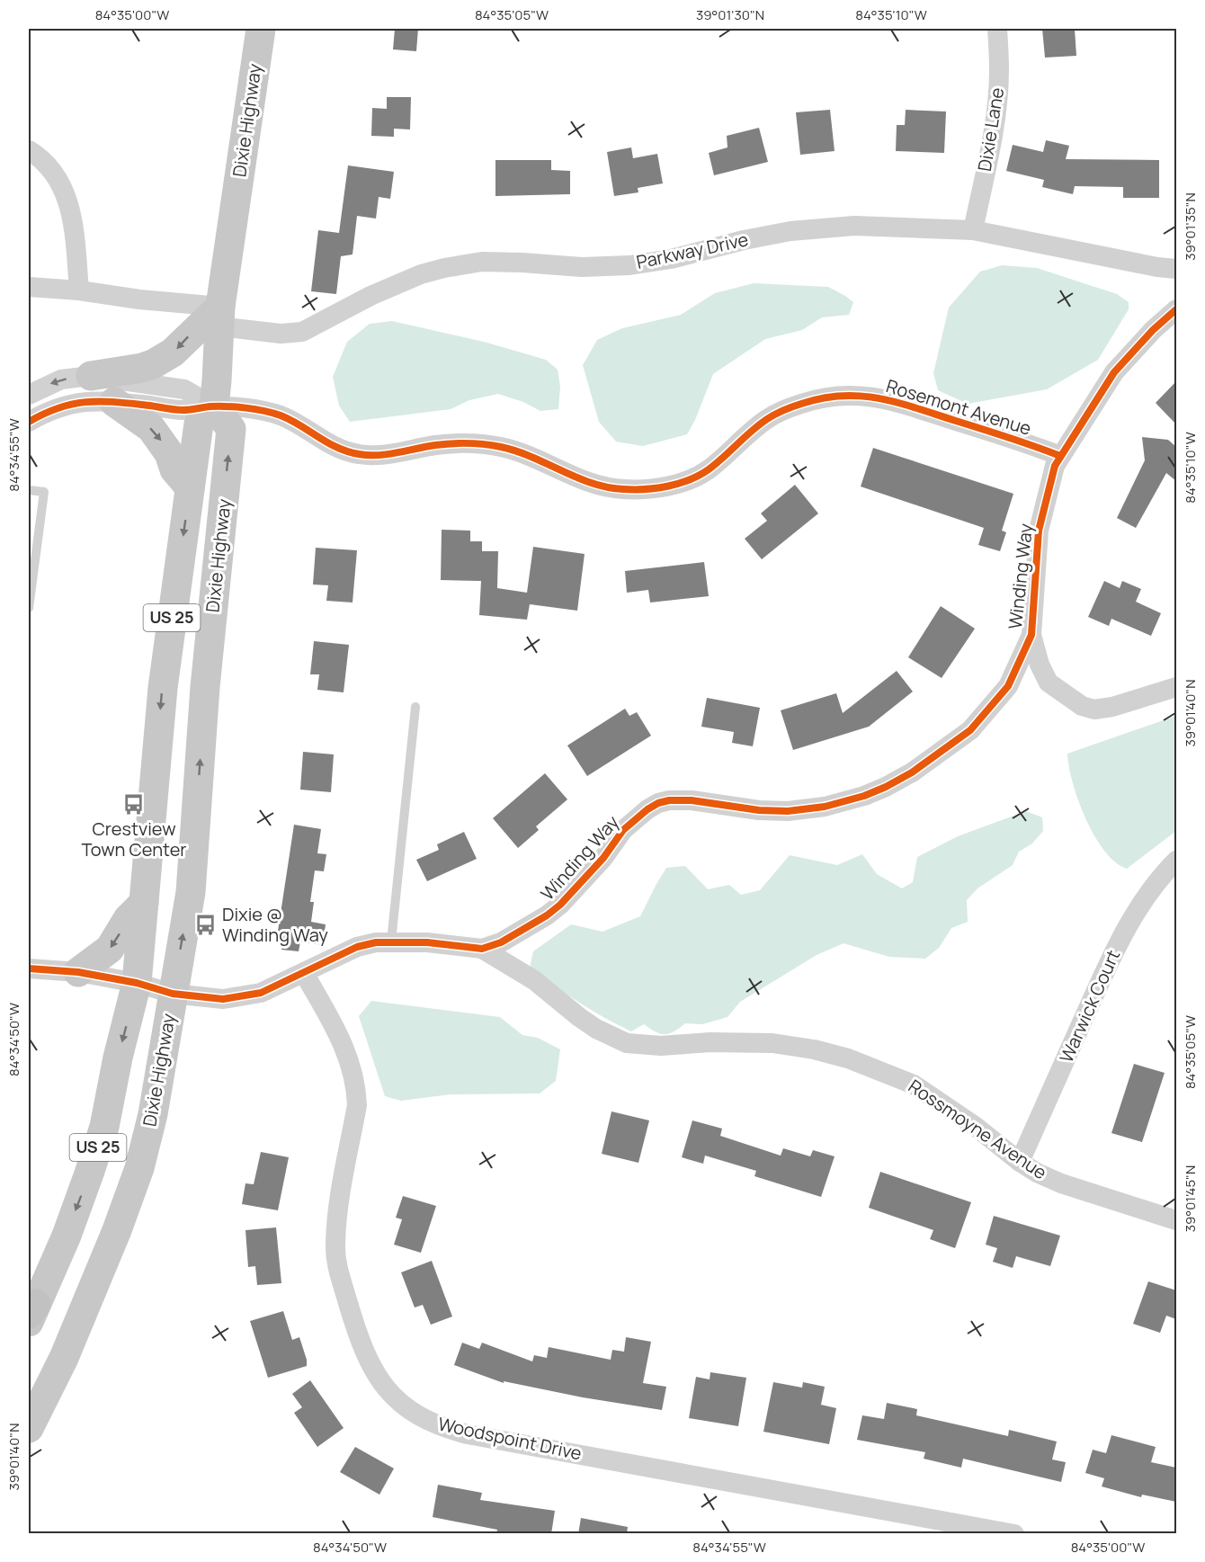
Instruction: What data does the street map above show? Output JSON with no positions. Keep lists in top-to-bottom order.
{
  "streets": {
    "main road": ["Dixie Highway", "US 25"],
    "street": [
      "Dixie Lane",
      "Parkway Drive",
      "Rosemont Avenue",
      "Winding Way",
      "Warwick Court",
      "Rossmoyne Avenue",
      "Woodspoint Drive"
    ]
  },
  "crossings": [
    ["Dixie Highway", "Parkway Drive"],
    ["Dixie Highway", "Rosemont Avenue"],
    ["Dixie Highway", "Winding Way"],
    ["Dixie Lane", "Parkway Drive"],
    ["Rosemont Avenue", "Winding Way"],
    ["Winding Way", "Rossmoyne Avenue"],
    ["Winding Way", "Woodspoint Drive"],
    ["Warwick Court", "Rossmoyne Avenue"]
  ],
  "places": {
    "bus stop": ["Crestview Town Center", "Dixie @ Winding Way"]
  },
  "coordinates": [
    "84°35'00\"W",
    "84°35'05\"W",
    "39°01'30\"N",
    "84°35'10\"W",
    "39°01'35\"N",
    "84°34'55\"W",
    "39°01'40\"N",
    "84°34'50\"W",
    "39°01'45\"N"
  ]
}
